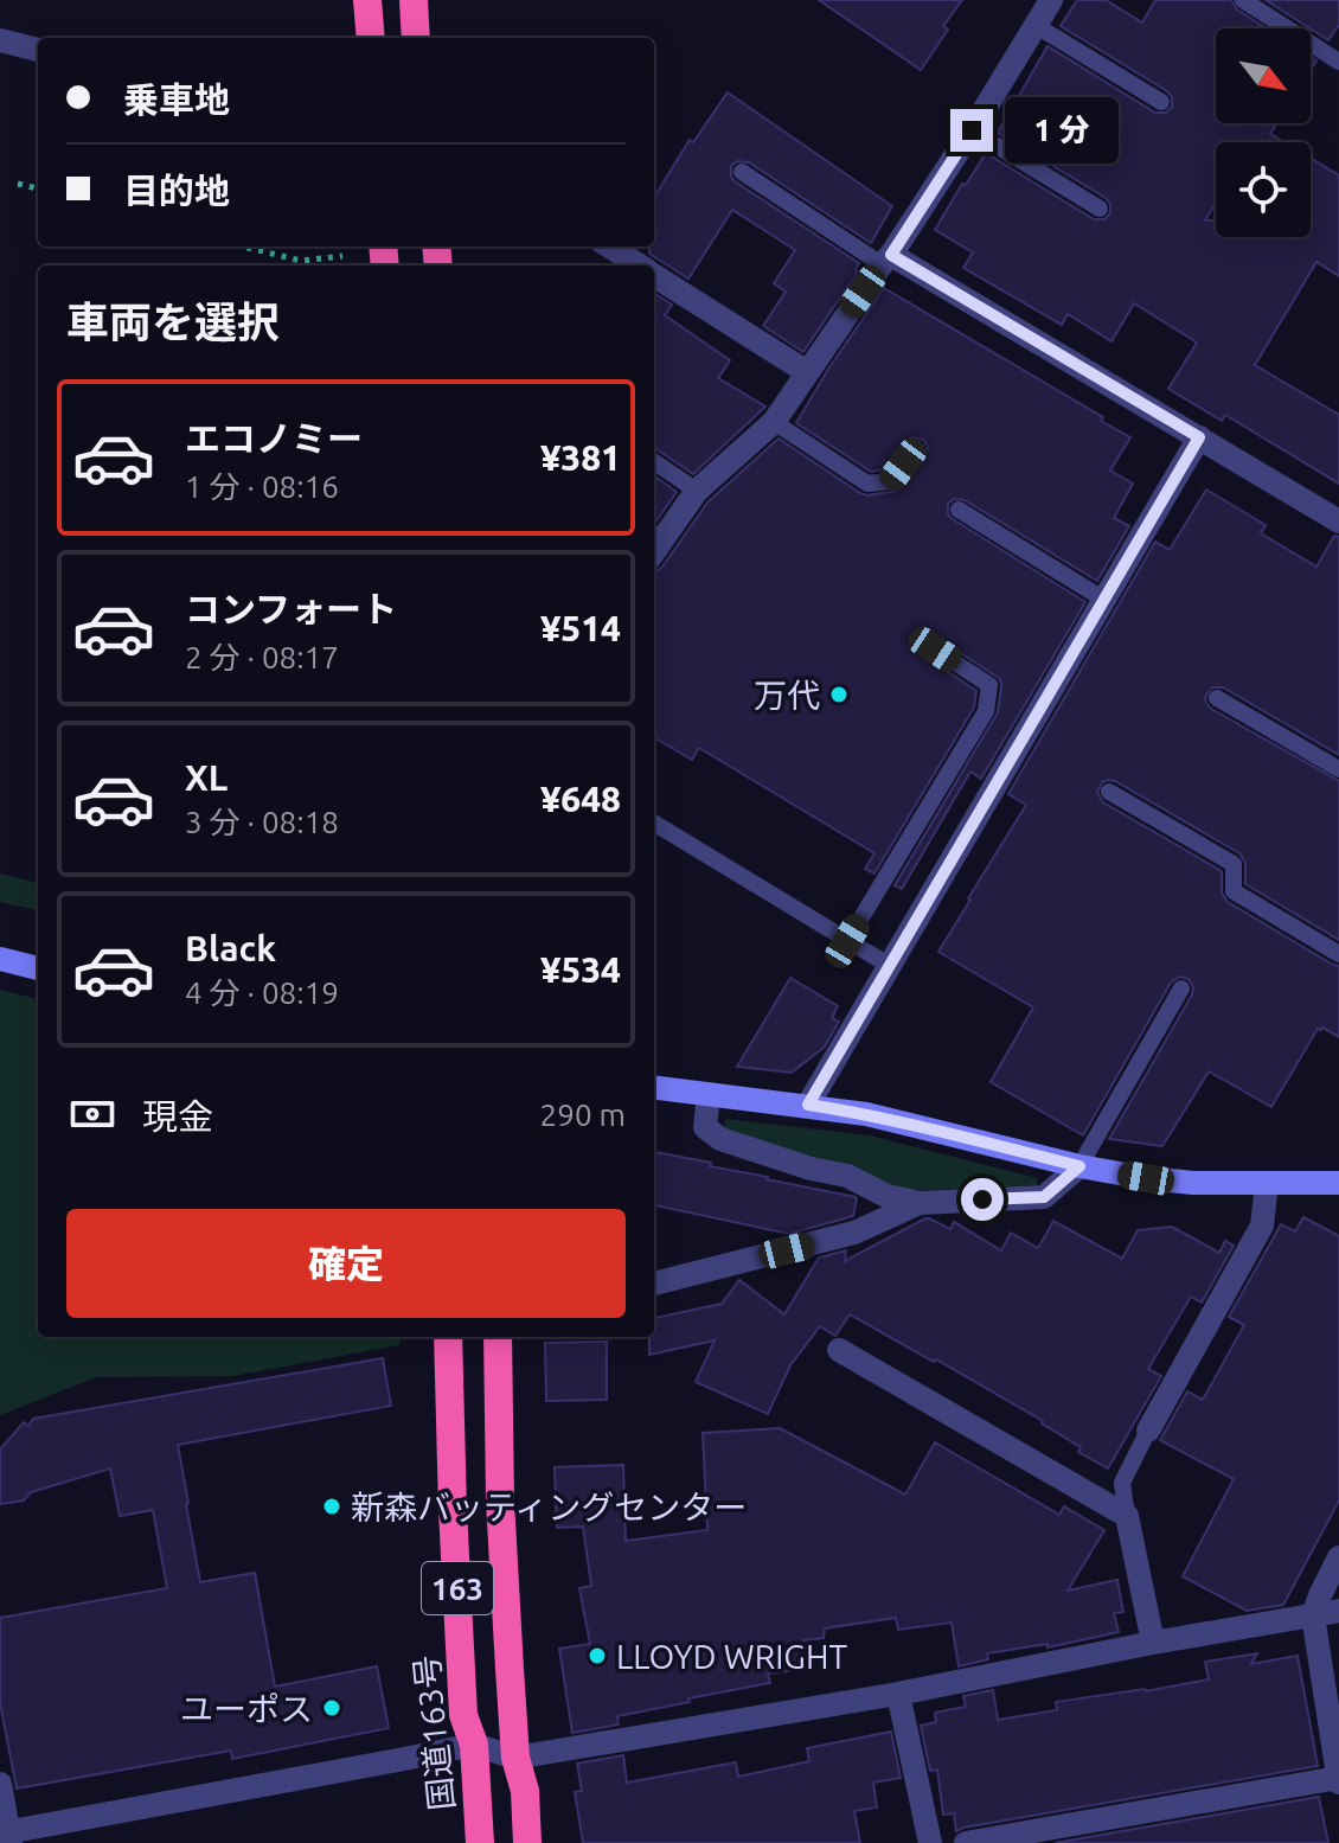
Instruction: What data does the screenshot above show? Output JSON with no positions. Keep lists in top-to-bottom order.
{
  "streets": {
    "highway": ["163", "国道163号"]
  },
  "places": [
    "万代",
    "新森バッティングセンター",
    "LLOYD WRIGHT",
    "ユーポス"
  ],
  "north": "bottom right",
  "page": {
    "banner": ["乗車地", "目的地"],
    "bubble": "1 分",
    "heading": "車両を選択",
    "list": [
      {
        "name": "エコノミー",
        "note": "1 分 · 08:16",
        "value": "¥381"
      },
      {
        "name": "コンフォート",
        "note": "2 分 · 08:17",
        "value": "¥514"
      },
      {
        "name": "XL",
        "note": "3 分 · 08:18",
        "value": "¥648"
      },
      {
        "name": "Black",
        "note": "4 分 · 08:19",
        "value": "¥534"
      }
    ],
    "pay": ["現金", "290 m"],
    "buttons": "確定"
  }
}
